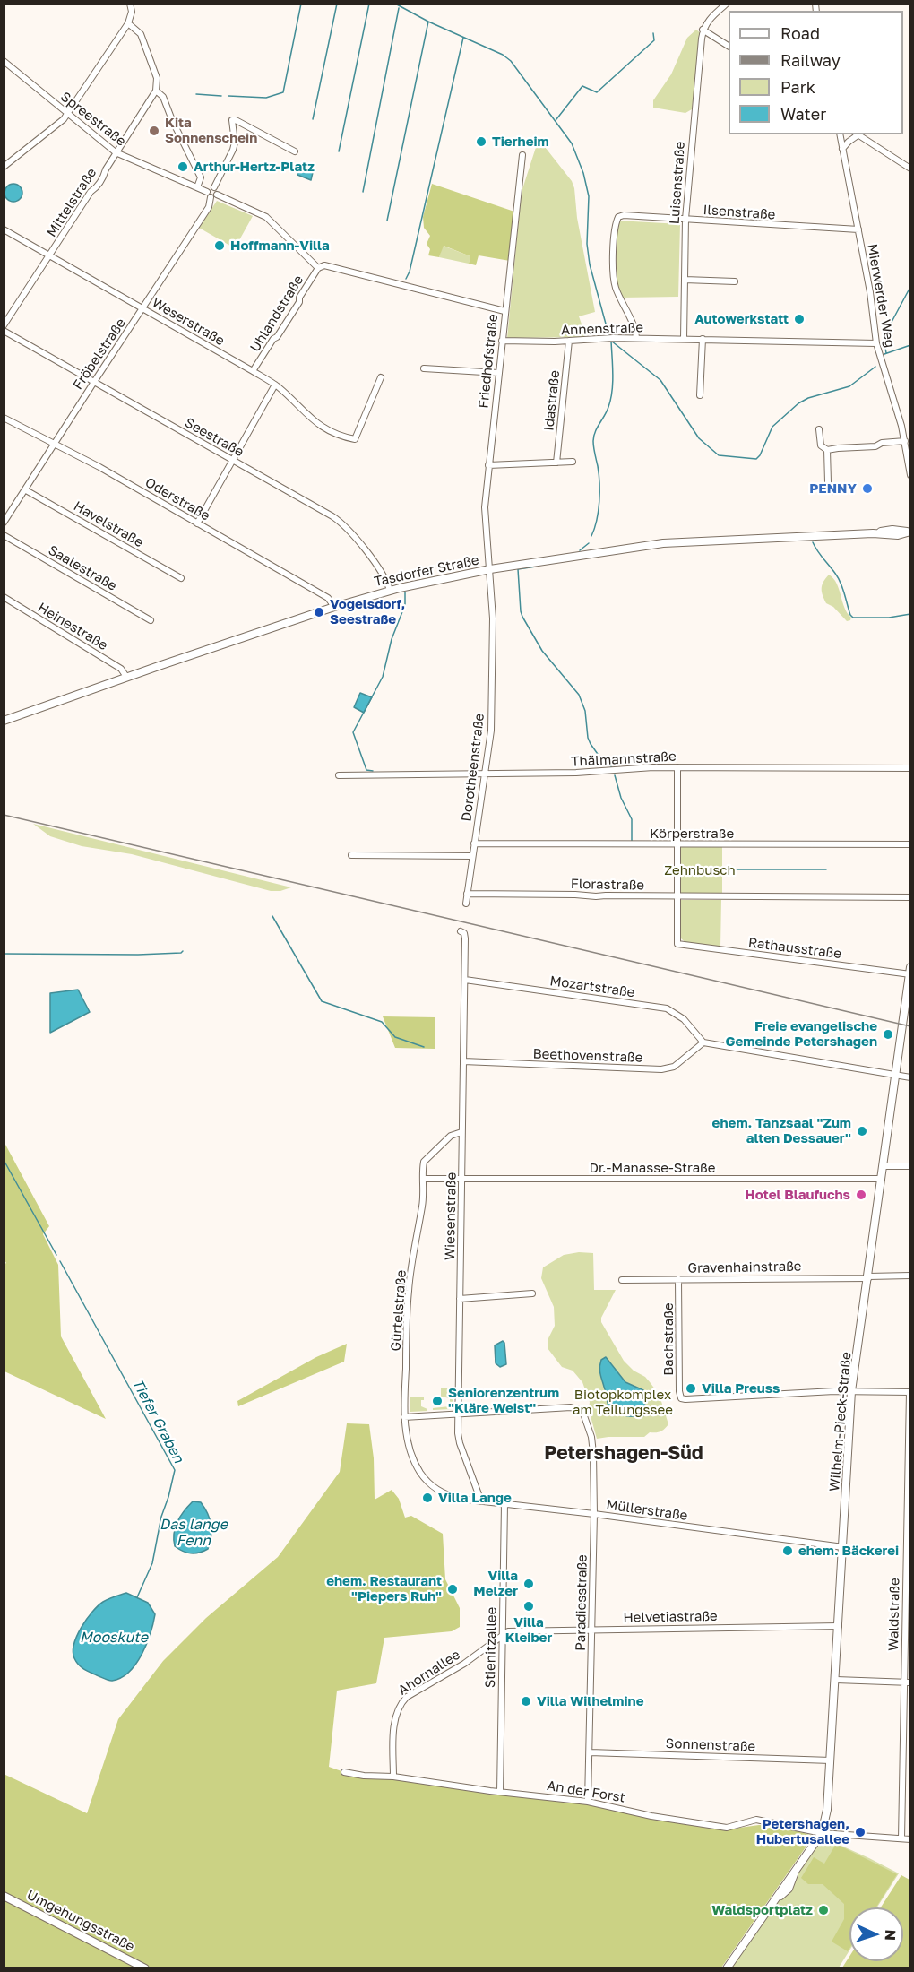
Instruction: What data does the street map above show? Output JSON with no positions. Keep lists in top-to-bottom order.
{
  "streets": {
    "main road": ["Tasdorfer Straße", "Wilhelm-Pieck-Straße", "Umgehungsstraße"],
    "street": [
      "Spreestraße",
      "Luisenstraße",
      "Mittelstraße",
      "Ilsenstraße",
      "Mierwerder Weg",
      "Uhlandstraße",
      "Weserstraße",
      "Annenstraße",
      "Fröbelstraße",
      "Friedhofstraße",
      "Idastraße",
      "Seestraße",
      "Oderstraße",
      "Havelstraße",
      "Saalestraße",
      "Heinestraße",
      "Thälmannstraße",
      "Dorotheenstraße",
      "Körperstraße",
      "Florastraße",
      "Rathausstraße",
      "Mozartstraße",
      "Beethovenstraße",
      "Dr.-Manasse-Straße",
      "Wiesenstraße",
      "Gravenhainstraße",
      "Gürtelstraße",
      "Bachstraße",
      "Müllerstraße",
      "Paradiesstraße",
      "Waldstraße",
      "Helvetiastraße",
      "Stienitzallee",
      "Ahornallee",
      "Sonnenstraße",
      "An der Forst"
    ]
  },
  "crossings": [
    ["Spreestraße", "Mittelstraße"],
    ["Spreestraße", "Fröbelstraße"],
    ["Luisenstraße", "Ilsenstraße"],
    ["Luisenstraße", "Annenstraße"],
    ["Mittelstraße", "Weserstraße"],
    ["Ilsenstraße", "Mierwerder Weg"],
    ["Ilsenstraße", "Annenstraße"],
    ["Mierwerder Weg", "Annenstraße"],
    ["Uhlandstraße", "Weserstraße"],
    ["Weserstraße", "Fröbelstraße"],
    ["Annenstraße", "Friedhofstraße"],
    ["Annenstraße", "Idastraße"],
    ["Fröbelstraße", "Seestraße"],
    ["Fröbelstraße", "Oderstraße"],
    ["Fröbelstraße", "Havelstraße"],
    ["Friedhofstraße", "Tasdorfer Straße"],
    ["Friedhofstraße", "Dorotheenstraße"],
    ["Seestraße", "Tasdorfer Straße"],
    ["Oderstraße", "Tasdorfer Straße"],
    ["Tasdorfer Straße", "Heinestraße"],
    ["Tasdorfer Straße", "Dorotheenstraße"],
    ["Thälmannstraße", "Dorotheenstraße"],
    ["Dorotheenstraße", "Körperstraße"],
    ["Dorotheenstraße", "Florastraße"],
    ["Florastraße", "Rathausstraße"],
    ["Rathausstraße", "Wilhelm-Pieck-Straße"],
    ["Mozartstraße", "Beethovenstraße"],
    ["Mozartstraße", "Wiesenstraße"],
    ["Beethovenstraße", "Wiesenstraße"],
    ["Dr.-Manasse-Straße", "Wiesenstraße"],
    ["Dr.-Manasse-Straße", "Gürtelstraße"],
    ["Dr.-Manasse-Straße", "Wilhelm-Pieck-Straße"],
    ["Wiesenstraße", "Gürtelstraße"],
    ["Wiesenstraße", "Müllerstraße"],
    ["Wiesenstraße", "Paradiesstraße"],
    ["Gravenhainstraße", "Bachstraße"],
    ["Gravenhainstraße", "Wilhelm-Pieck-Straße"],
    ["Gürtelstraße", "Müllerstraße"],
    ["Bachstraße", "Wilhelm-Pieck-Straße"],
    ["Wilhelm-Pieck-Straße", "Müllerstraße"],
    ["Wilhelm-Pieck-Straße", "Helvetiastraße"],
    ["Wilhelm-Pieck-Straße", "Sonnenstraße"],
    ["Wilhelm-Pieck-Straße", "An der Forst"],
    ["Müllerstraße", "Paradiesstraße"],
    ["Müllerstraße", "Stienitzallee"],
    ["Paradiesstraße", "Helvetiastraße"],
    ["Paradiesstraße", "Sonnenstraße"],
    ["Paradiesstraße", "An der Forst"],
    ["Waldstraße", "An der Forst"],
    ["Helvetiastraße", "Stienitzallee"],
    ["Helvetiastraße", "Ahornallee"],
    ["Stienitzallee", "Ahornallee"],
    ["Stienitzallee", "An der Forst"],
    ["Ahornallee", "An der Forst"]
  ],
  "districts": ["Petershagen-Süd"],
  "water": ["Tiefer Graben", "Das lange Fenn", "Mooskute"],
  "parks": ["Zehnbusch", "Biotopkomplex am Teilungssee"],
  "places": [
    "Kita Sonnenschein",
    "Tierheim",
    "Arthur-Hertz-Platz",
    "Hoffmann-Villa",
    "Autowerkstatt",
    "PENNY",
    "Vogelsdorf, Seestraße",
    "Freie evangelische Gemeinde Petershagen",
    "ehem. Tanzsaal \"Zum alten Dessauer\"",
    "Hotel Blaufuchs",
    "Villa Preuss",
    "Seniorenzentrum \"Kläre Weist\"",
    "Villa Lange",
    "ehem. Bäckerei",
    "Villa Melzer",
    "ehem. Restaurant \"Piepers Ruh\"",
    "Villa Kleiber",
    "Villa Wilhelmine",
    "Petershagen, Hubertusallee",
    "Waldsportplatz"
  ],
  "legend": [
    "Road",
    "Railway",
    "Park",
    "Water"
  ],
  "north": "right"
}
